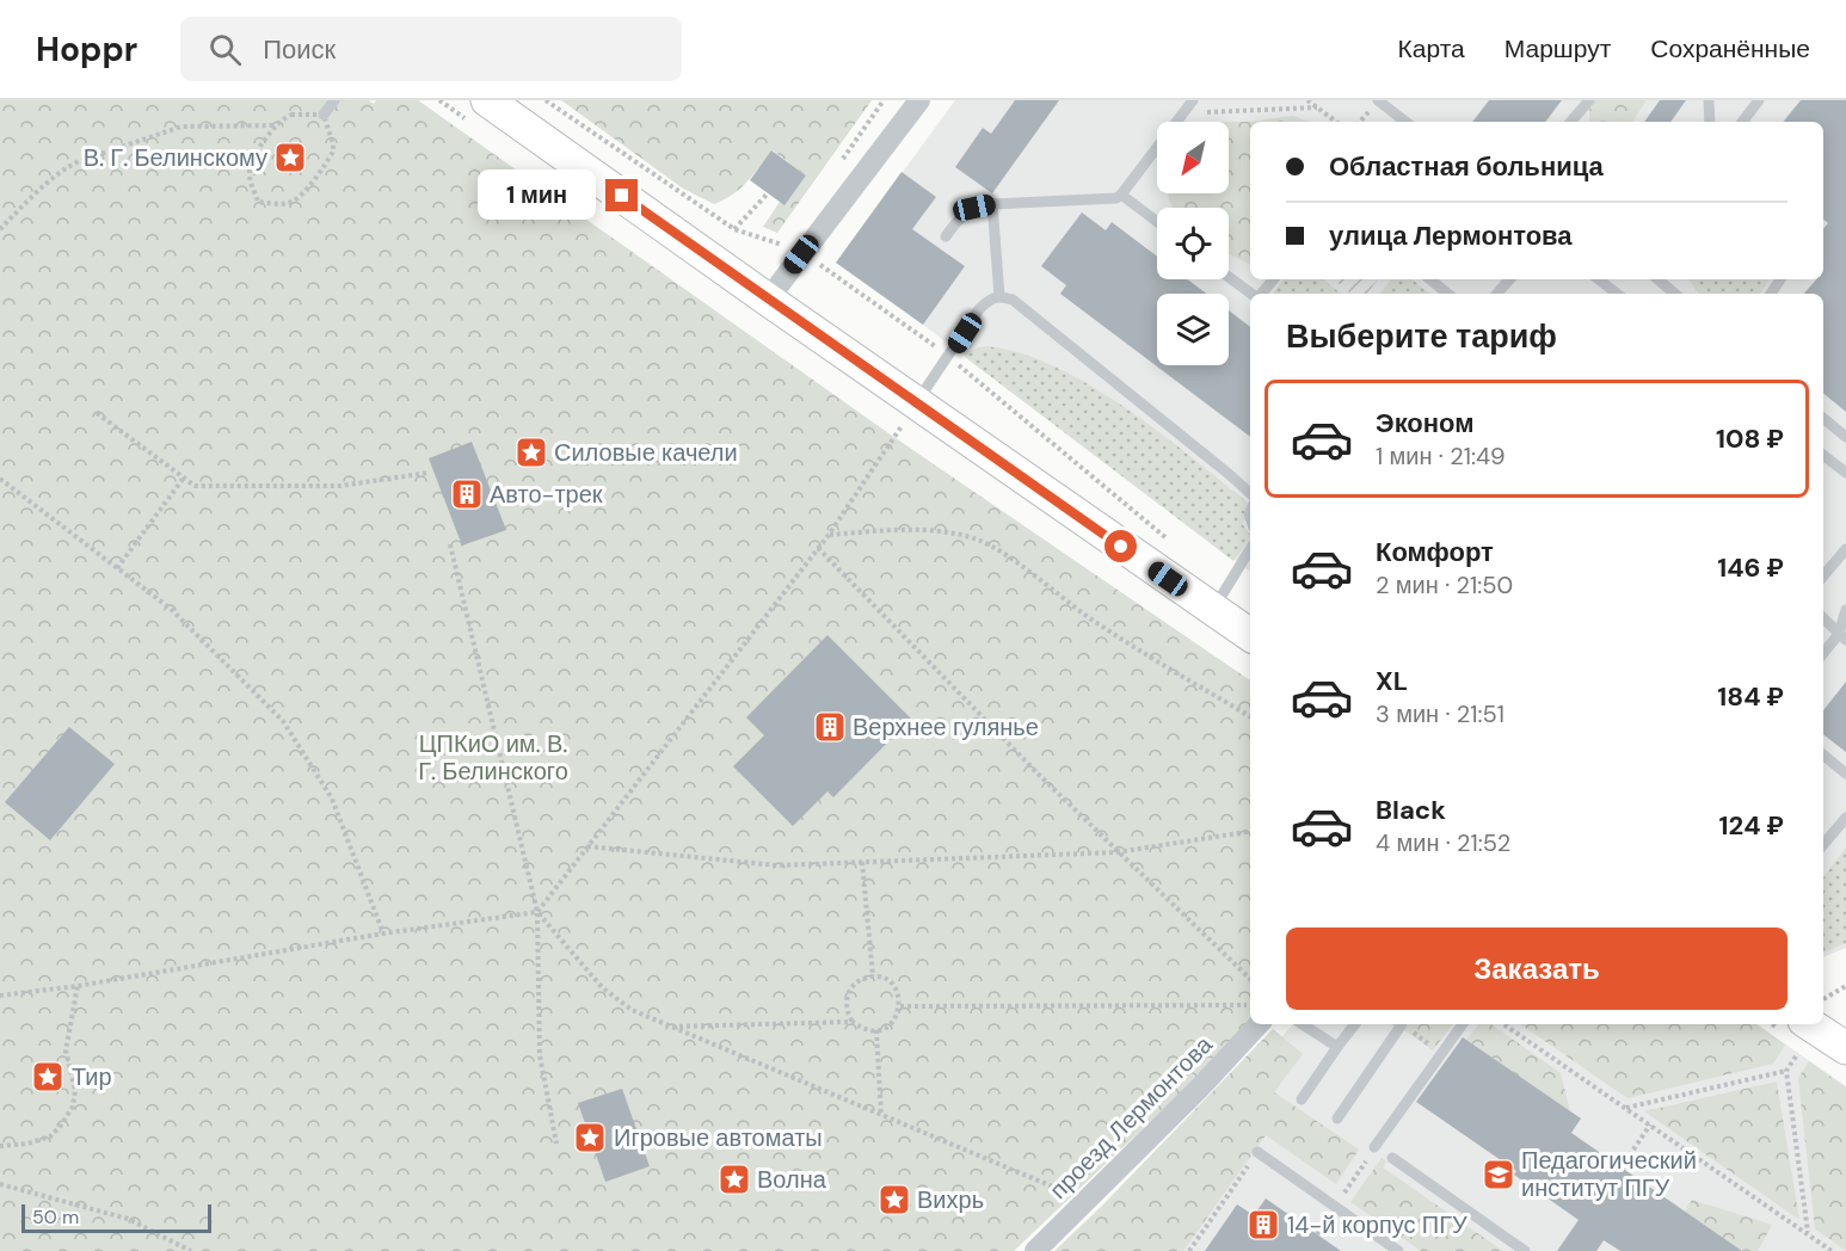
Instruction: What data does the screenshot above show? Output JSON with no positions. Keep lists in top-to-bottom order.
{
  "streets": {
    "street": ["проезд Лермонтова"]
  },
  "parks": ["ЦПКиО им. В. Г. Белинского"],
  "places": {
    "place": [
      "В. Г. Белинскому",
      "Силовые качели",
      "Тир",
      "Игровые автоматы",
      "Волна",
      "Вихрь"
    ],
    "building": ["Авто-трек", "Верхнее гулянье", "14-й корпус ПГУ"],
    "school or university": ["Педагогический институт ПГУ"]
  },
  "scale_bar": "50 m",
  "north": "bottom left",
  "page": {
    "header": "Hoppr",
    "search": "Поиск",
    "nav": ["Карта", "Маршрут", "Сохранённые"],
    "banner": ["Областная больница", "улица Лермонтова"],
    "bubble": "1 мин",
    "heading": "Выберите тариф",
    "list": [
      {
        "name": "Эконом",
        "note": "1 мин · 21:49",
        "value": "108 ₽"
      },
      {
        "name": "Комфорт",
        "note": "2 мин · 21:50",
        "value": "146 ₽"
      },
      {
        "name": "XL",
        "note": "3 мин · 21:51",
        "value": "184 ₽"
      },
      {
        "name": "Black",
        "note": "4 мин · 21:52",
        "value": "124 ₽"
      }
    ],
    "buttons": "Заказать",
    "scale": "50 m"
  }
}
